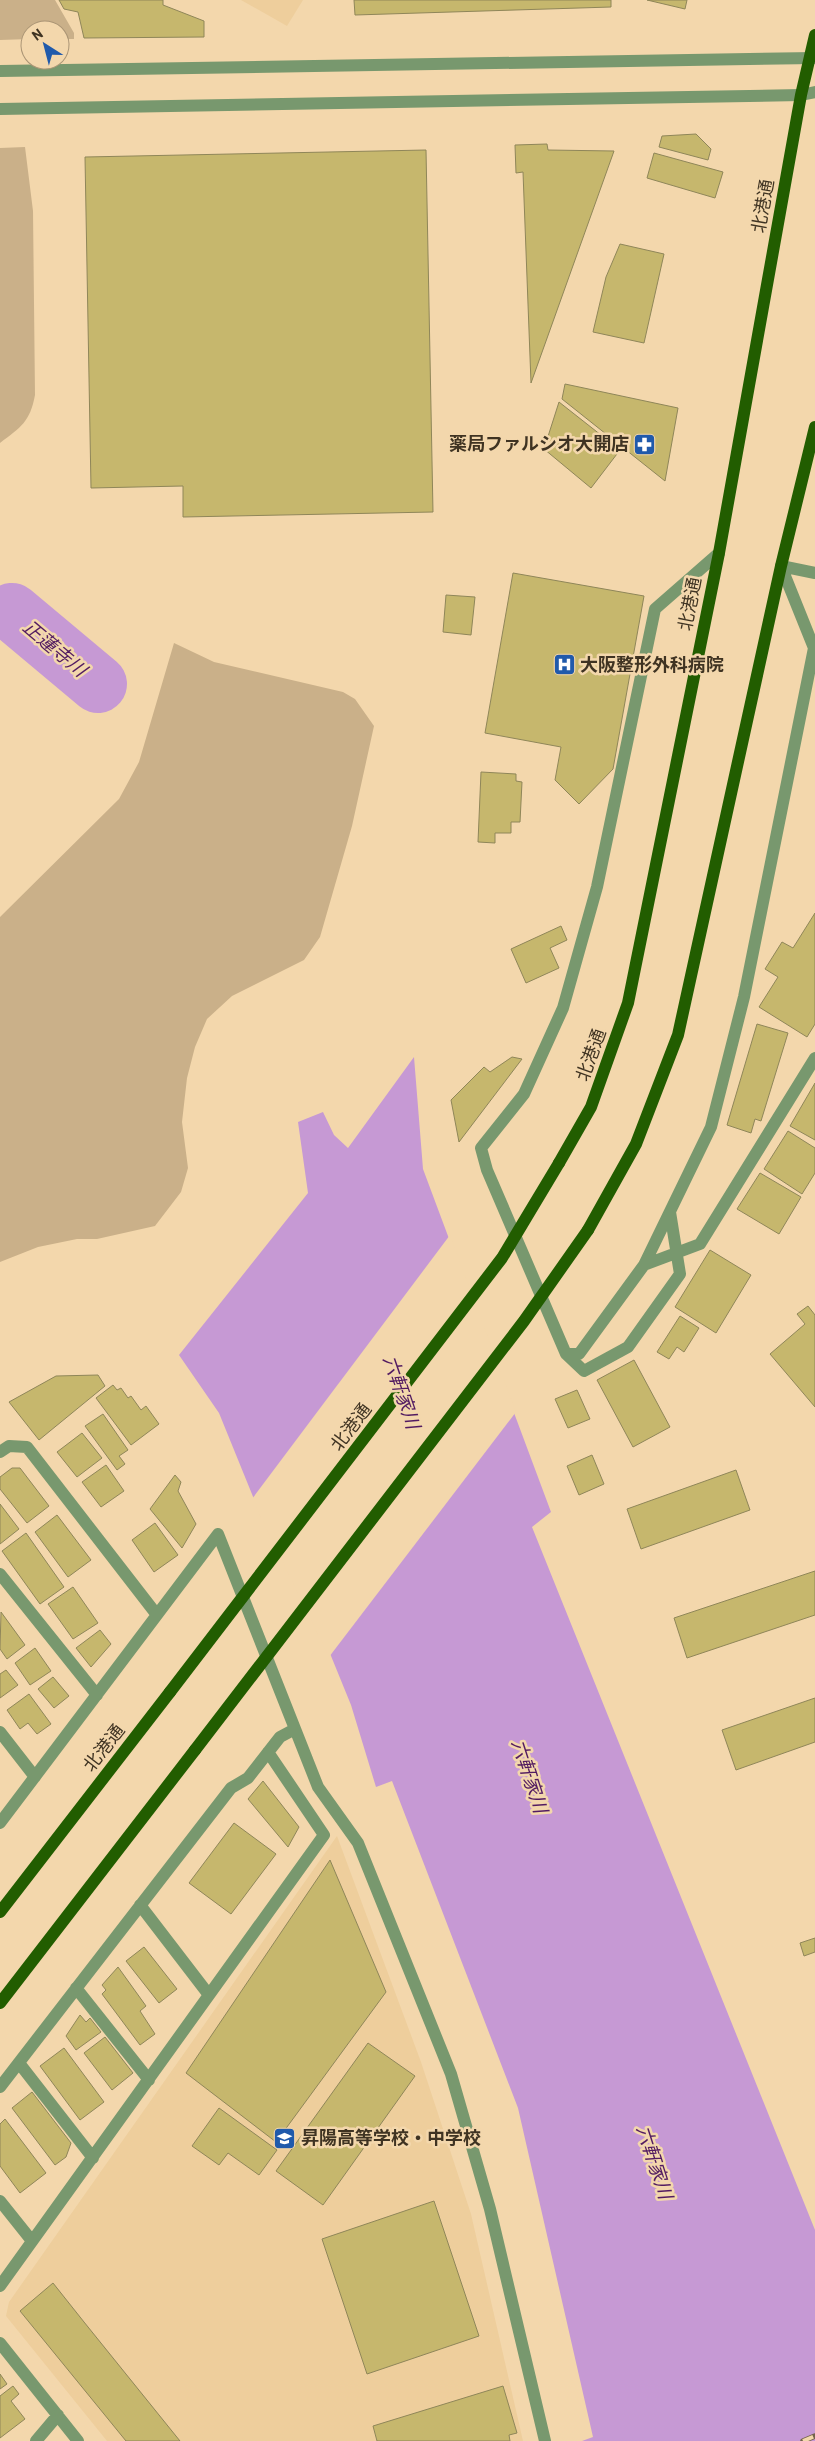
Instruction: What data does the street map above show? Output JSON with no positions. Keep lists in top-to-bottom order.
{
  "streets": {
    "main road": ["北港通"]
  },
  "water": ["正蓮寺川", "六軒家川"],
  "places": {
    "pharmacy": ["薬局ファルシオ大開店"],
    "hospital": ["大阪整形外科病院"],
    "school or university": ["昇陽高等学校・中学校"]
  },
  "north": "top left"
}
